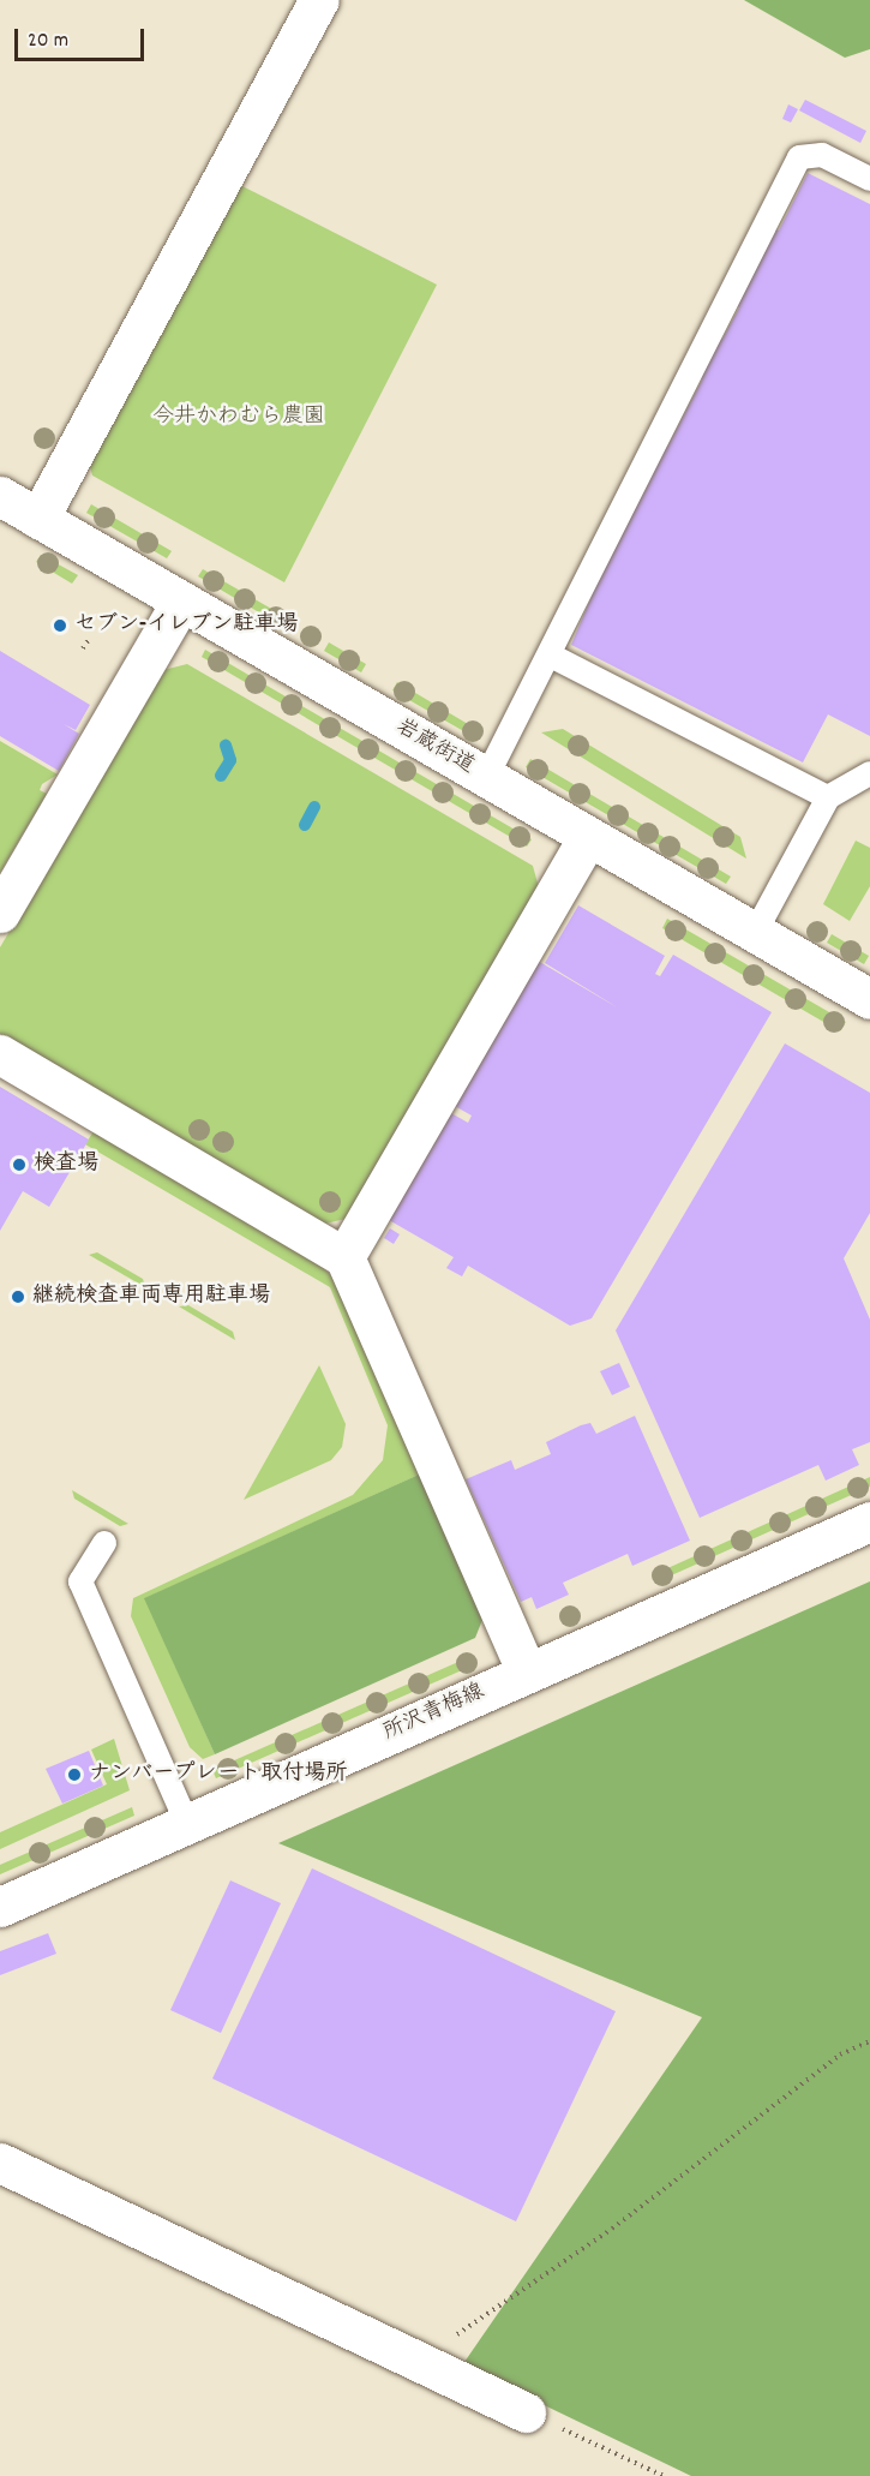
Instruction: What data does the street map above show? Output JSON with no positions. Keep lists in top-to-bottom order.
{
  "streets": {
    "street": ["岩蔵街道", "所沢青梅線"]
  },
  "parks": ["今井かわむら農園"],
  "places": [
    "セブン-イレブン駐車場",
    "検査場",
    "継続検査車両専用駐車場",
    "ナンバープレート取付場所"
  ],
  "scale_bar": "20 m"
}
